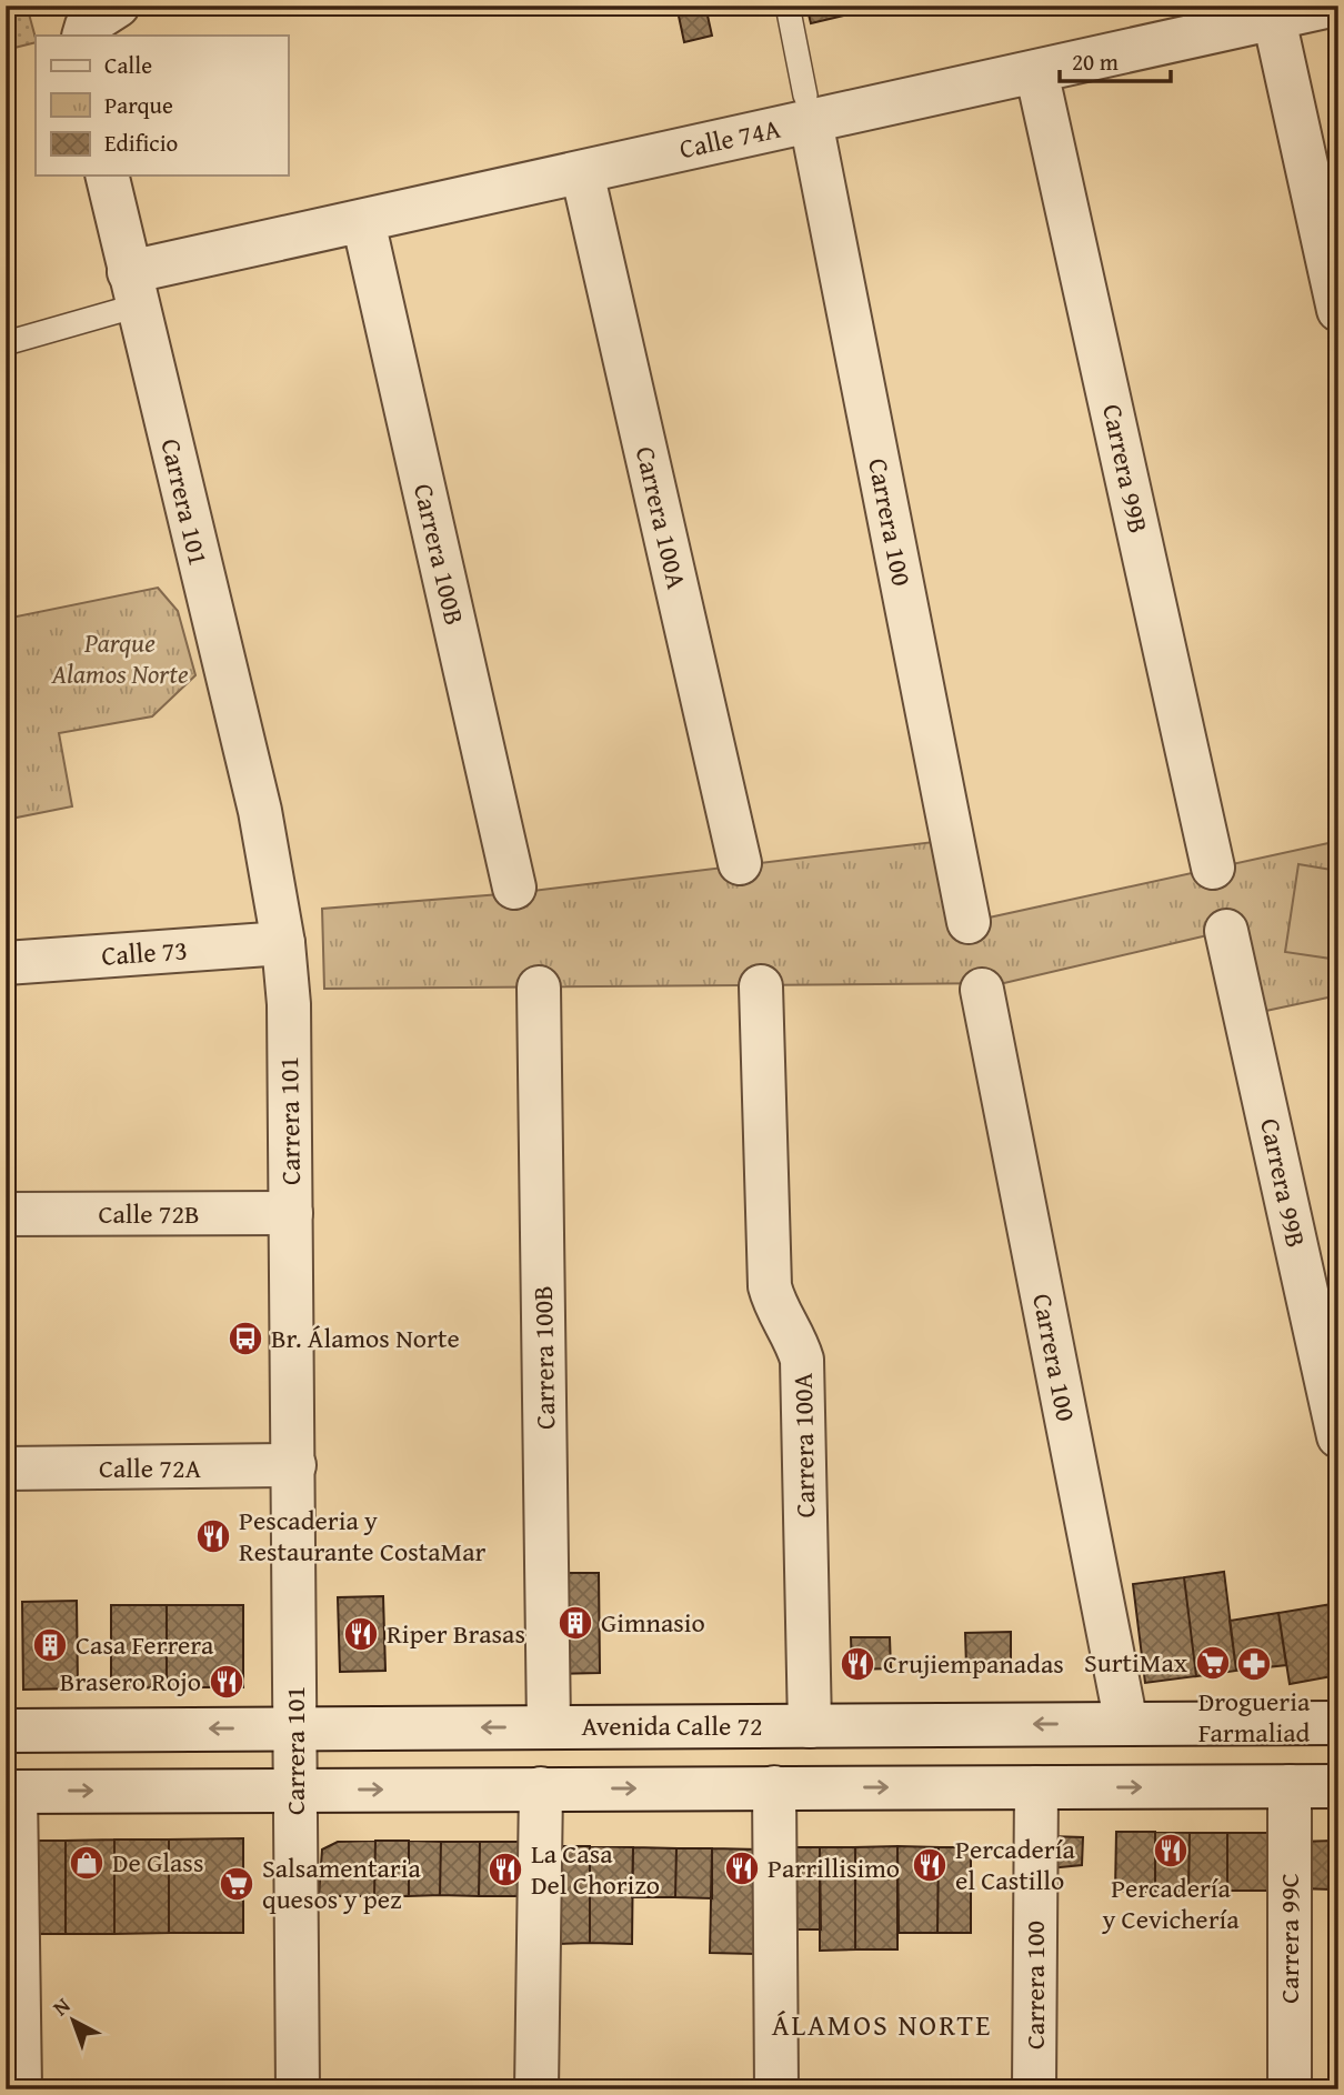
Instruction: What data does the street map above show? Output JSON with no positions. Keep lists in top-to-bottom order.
{
  "streets": {
    "street": [
      "Calle 74A",
      "Carrera 99B",
      "Carrera 101",
      "Carrera 100A",
      "Carrera 100",
      "Carrera 100B",
      "Calle 73",
      "Calle 72B",
      "Calle 72A",
      "Avenida Calle 72",
      "Carrera 99C"
    ]
  },
  "crossings": [
    ["Calle 74A", "Carrera 99B"],
    ["Calle 74A", "Carrera 101"],
    ["Calle 74A", "Carrera 100A"],
    ["Calle 74A", "Carrera 100"],
    ["Calle 74A", "Carrera 100B"],
    ["Carrera 101", "Calle 73"],
    ["Carrera 101", "Calle 72B"],
    ["Carrera 101", "Calle 72A"],
    ["Carrera 101", "Avenida Calle 72"],
    ["Carrera 100A", "Avenida Calle 72"],
    ["Carrera 100", "Avenida Calle 72"],
    ["Carrera 100B", "Avenida Calle 72"]
  ],
  "districts": ["ÁLAMOS NORTE"],
  "parks": ["Parque Alamos Norte"],
  "places": {
    "bus stop": ["Br. Álamos Norte"],
    "restaurant": [
      "Pescaderia y Restaurante CostaMar",
      "Riper Brasas",
      "Crujiempanadas",
      "Brasero Rojo",
      "Percadería y Cevichería",
      "Percadería el Castillo",
      "Parrillisimo",
      "La Casa Del Chorizo"
    ],
    "building": ["Gimnasio", "Casa Ferrera"],
    "supermarket": ["SurtiMax", "Salsamentaria quesos y pez"],
    "pharmacy": ["Drogueria Farmaliad"],
    "shop": ["De Glass"]
  },
  "legend": ["Calle", "Parque", "Edificio"],
  "scale_bar": "20 m",
  "north": "top left"
}
